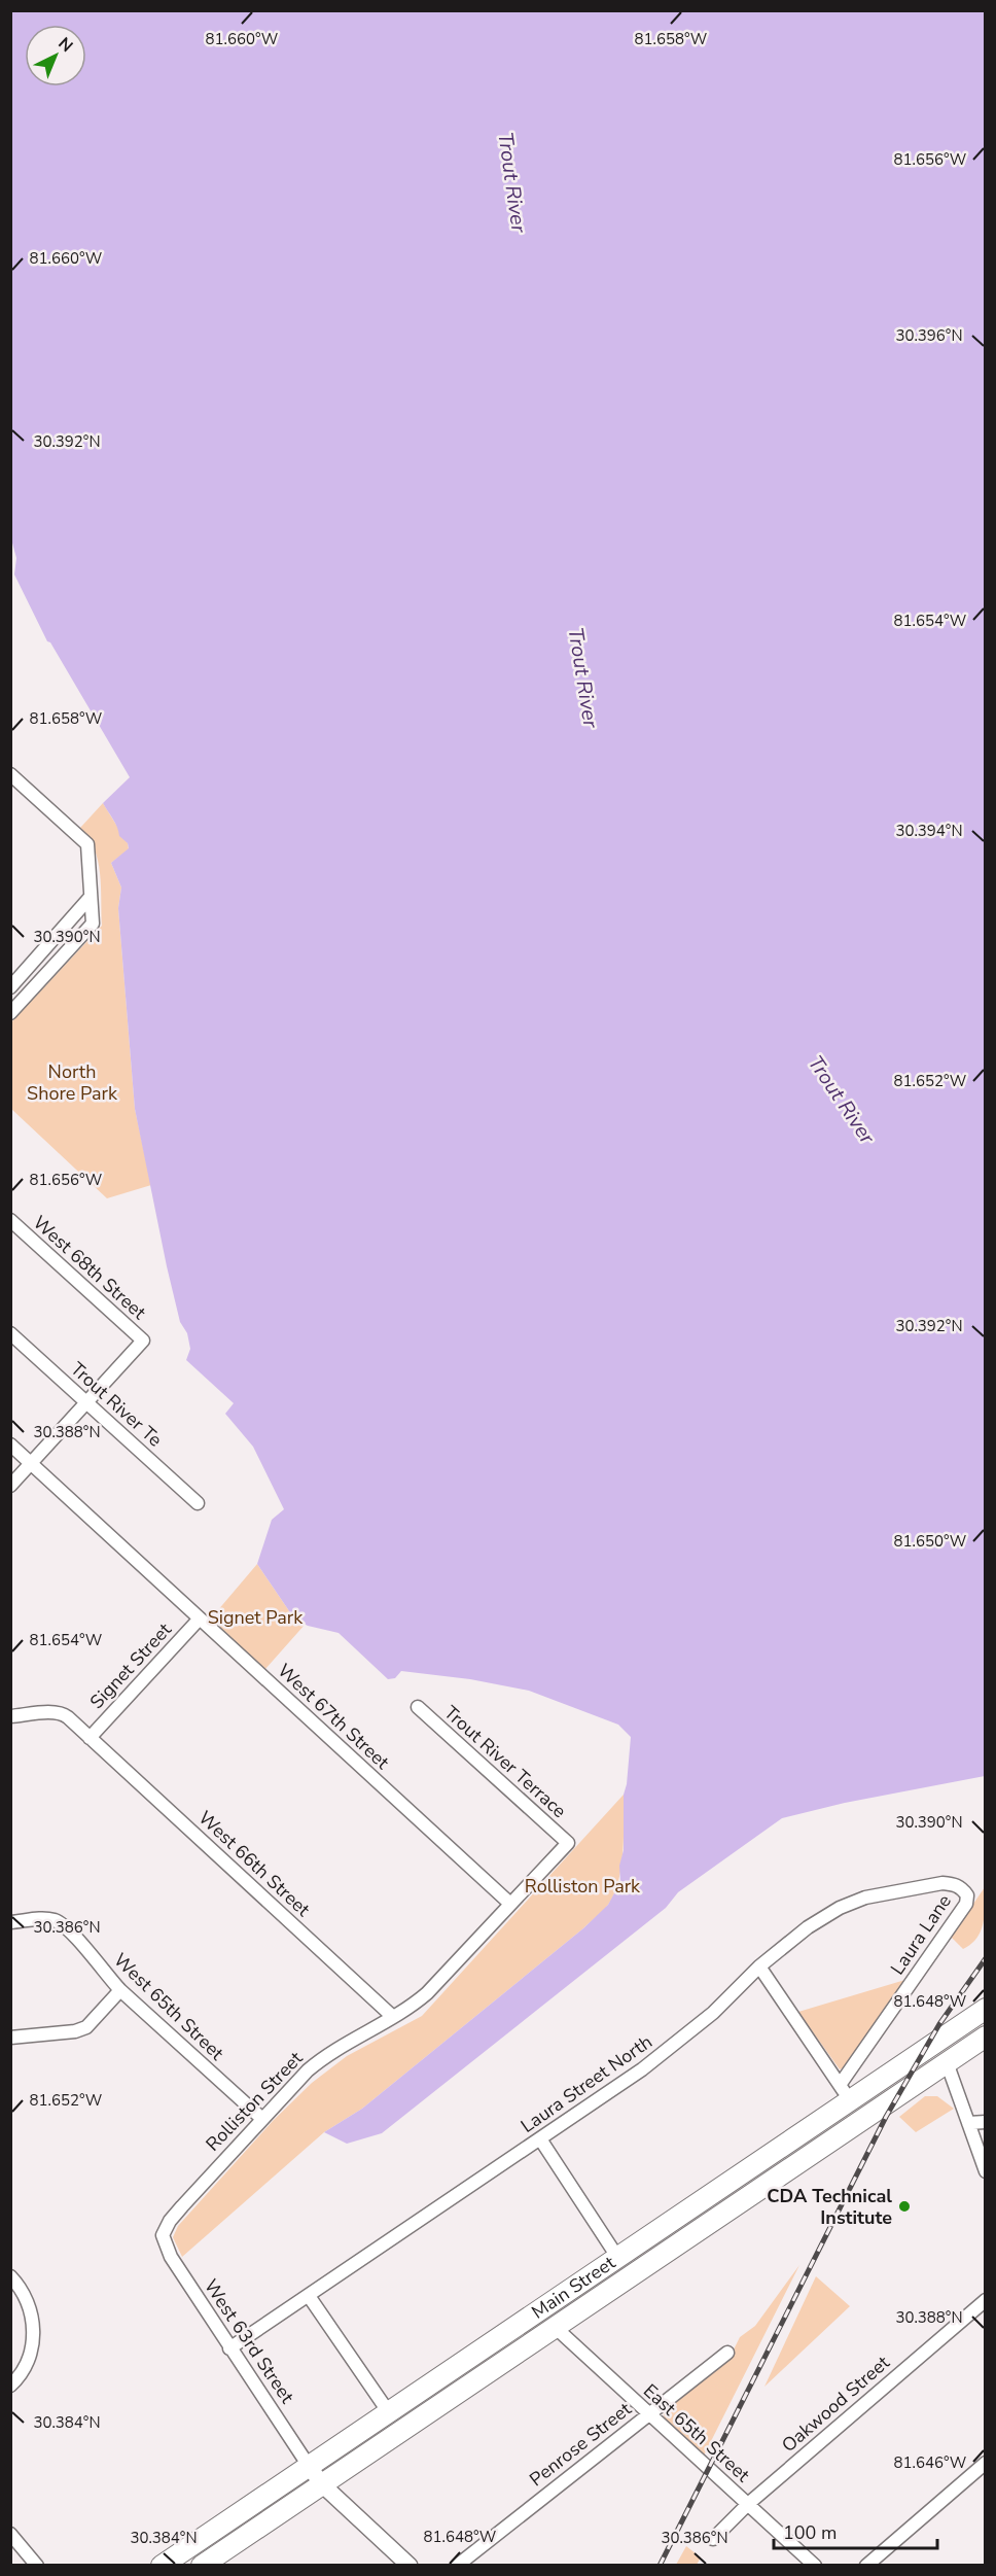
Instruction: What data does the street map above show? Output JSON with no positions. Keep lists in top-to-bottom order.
{
  "streets": {
    "main road": ["Main Street"],
    "street": [
      "West 68th Street",
      "Trout River Te",
      "Signet Street",
      "West 67th Street",
      "Trout River Terrace",
      "West 66th Street",
      "Laura Lane",
      "West 65th Street",
      "Laura Street North",
      "Rolliston Street",
      "West 63rd Street",
      "Oakwood Street",
      "East 65th Street",
      "Penrose Street"
    ]
  },
  "crossings": [
    ["West 68th Street", "Trout River Te"],
    ["Signet Street", "West 67th Street"],
    ["Signet Street", "West 66th Street"],
    ["West 67th Street", "Trout River Terrace"],
    ["West 66th Street", "Rolliston Street"],
    ["Laura Lane", "Laura Street North"],
    ["Laura Lane", "Main Street"],
    ["West 65th Street", "Rolliston Street"],
    ["Laura Street North", "West 63rd Street"],
    ["Rolliston Street", "West 63rd Street"],
    ["Main Street", "West 63rd Street"],
    ["Main Street", "East 65th Street"],
    ["Oakwood Street", "East 65th Street"],
    ["East 65th Street", "Penrose Street"]
  ],
  "water": ["Trout River"],
  "parks": ["North Shore Park", "Signet Park", "Rolliston Park"],
  "places": ["CDA Technical Institute"],
  "scale_bar": "100 m",
  "north": "top right",
  "coordinates": [
    "81.660°W",
    "81.658°W",
    "81.656°W",
    "30.396°N",
    "30.392°N",
    "81.654°W",
    "30.394°N",
    "30.390°N",
    "81.652°W",
    "30.388°N",
    "81.650°W",
    "30.386°N",
    "81.648°W",
    "30.384°N",
    "81.646°W"
  ]
}
